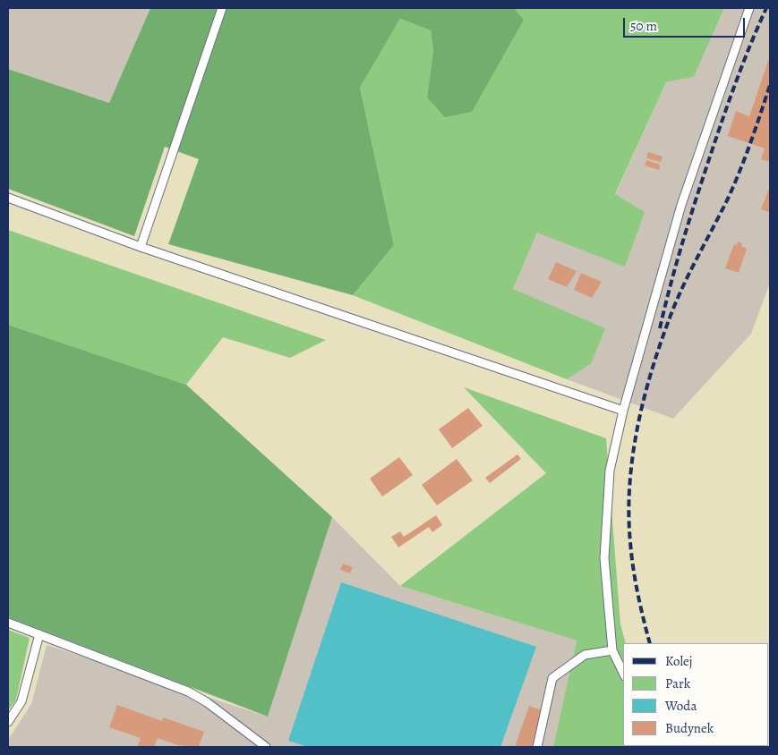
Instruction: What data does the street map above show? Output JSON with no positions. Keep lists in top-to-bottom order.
{
  "legend": [
    "Kolej",
    "Park",
    "Woda",
    "Budynek"
  ],
  "scale_bar": "50 m"
}
